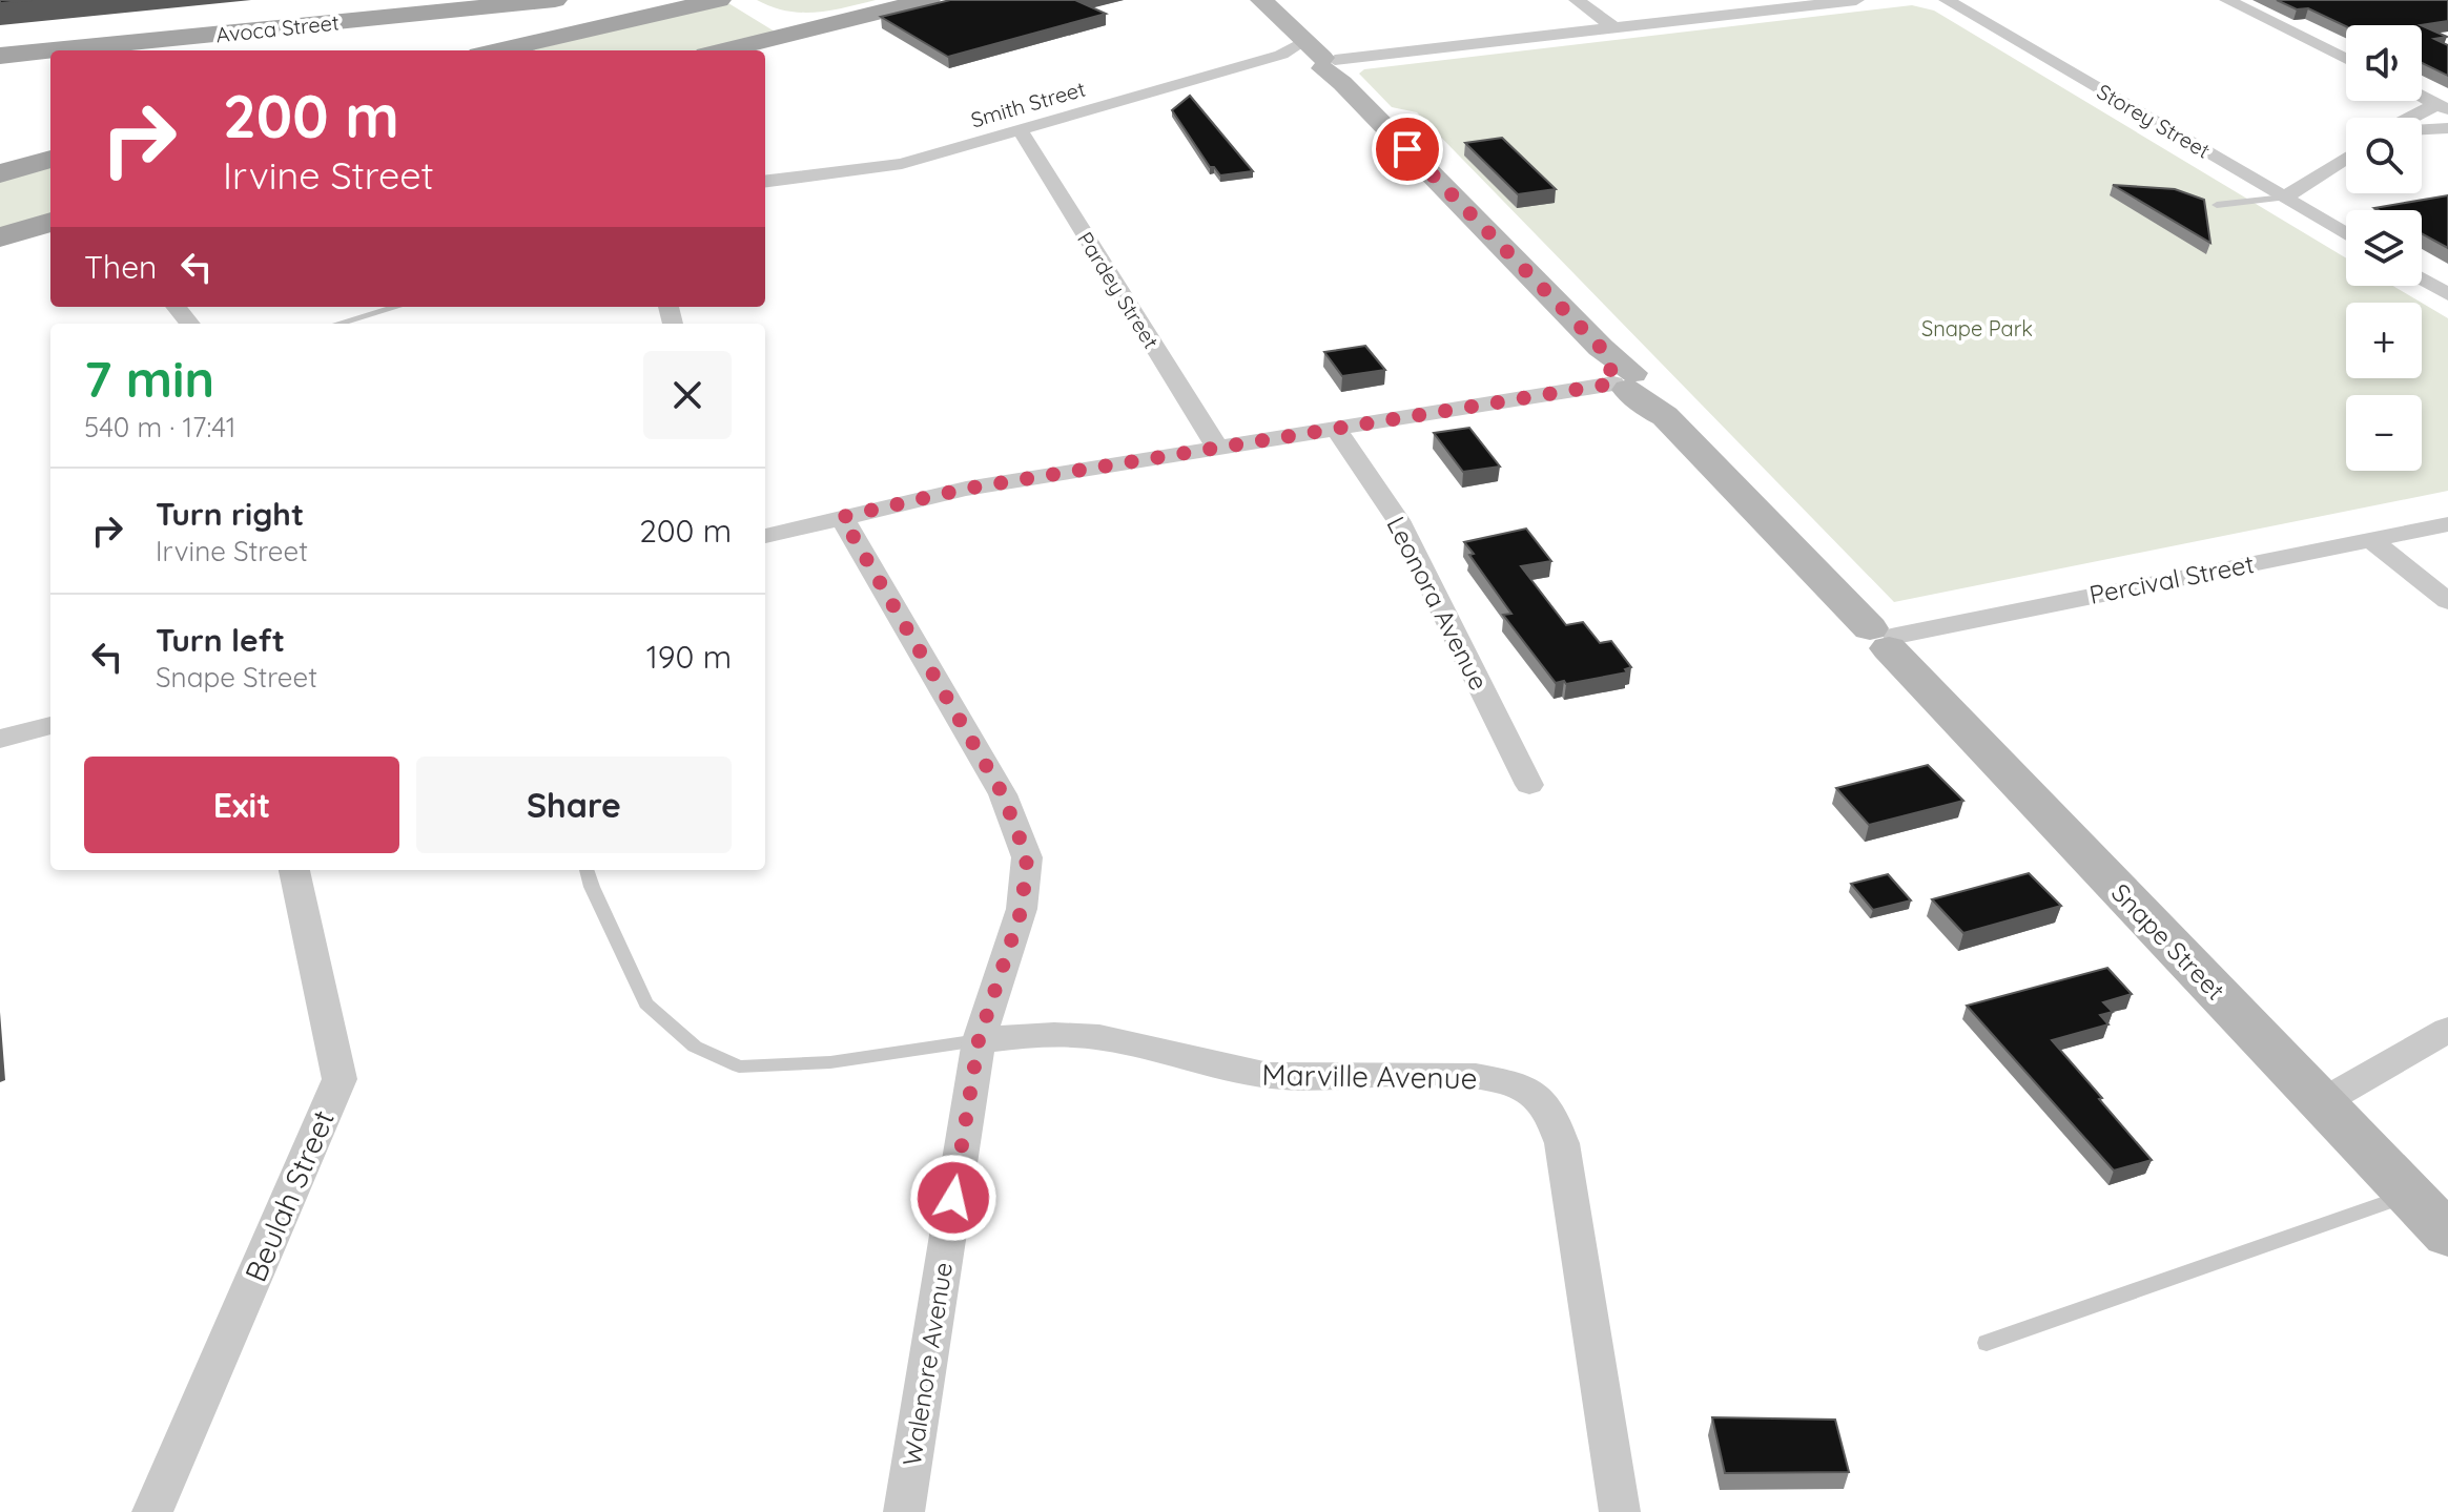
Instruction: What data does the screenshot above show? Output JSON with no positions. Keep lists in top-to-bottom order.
{
  "streets": {
    "main road": ["Avoca Street"],
    "street": [
      "Smith Street",
      "Storey Street",
      "Pardey Street",
      "Percival Street",
      "Leonora Avenue",
      "Snape Street",
      "Marville Avenue",
      "Beulah Street",
      "Walenore Avenue"
    ]
  },
  "crossings": [
    ["Smith Street", "Pardey Street"],
    ["Smith Street", "Snape Street"],
    ["Percival Street", "Snape Street"],
    ["Marville Avenue", "Walenore Avenue"]
  ],
  "parks": ["Snape Park"],
  "page": {
    "map_buttons": ["+", "−"],
    "turn": ["200 m", "Irvine Street"],
    "then": "Then",
    "heading": ["7 min", "540 m · 17:41"],
    "list": [
      {
        "name": "Turn right",
        "note": "Irvine Street",
        "value": "200 m"
      },
      {
        "name": "Turn left",
        "note": "Snape Street",
        "value": "190 m"
      }
    ],
    "buttons": ["Exit", "Share"]
  }
}
